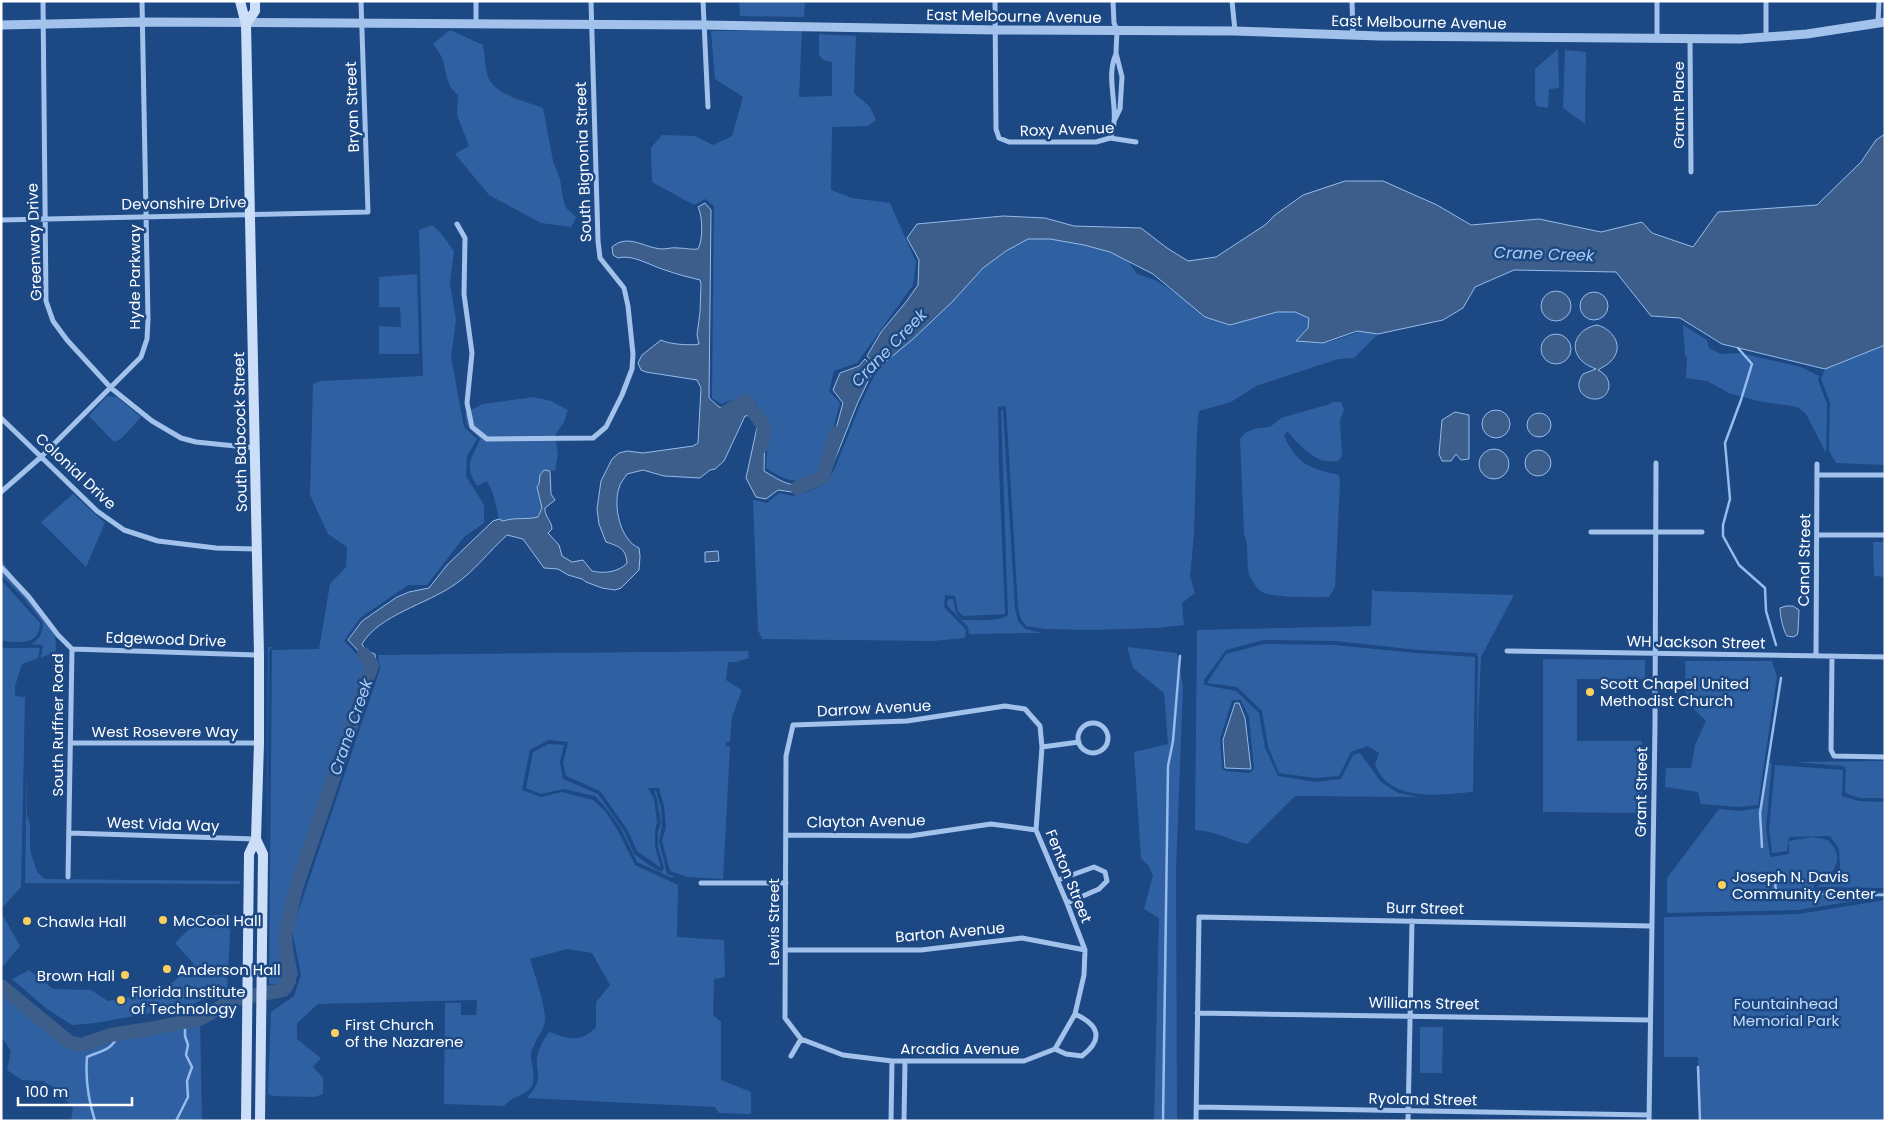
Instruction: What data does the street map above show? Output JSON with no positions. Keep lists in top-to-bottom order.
{
  "streets": {
    "main road": ["South Babcock Street"],
    "street": [
      "East Melbourne Avenue",
      "Grant Place",
      "Bryan Street",
      "Roxy Avenue",
      "South Bignonia Street",
      "Devonshire Drive",
      "Greenway Drive",
      "Hyde Parkway",
      "Colonial Drive",
      "Canal Street",
      "Edgewood Drive",
      "WH Jackson Street",
      "Darrow Avenue",
      "South Ruffner Road",
      "West Rosevere Way",
      "Grant Street",
      "Clayton Avenue",
      "West Vida Way",
      "Fenton Street",
      "Burr Street",
      "Lewis Street",
      "Barton Avenue",
      "Williams Street",
      "Arcadia Avenue",
      "Ryoland Street"
    ]
  },
  "crossings": [
    ["East Melbourne Avenue", "Grant Place"],
    ["East Melbourne Avenue", "Bryan Street"],
    ["East Melbourne Avenue", "Roxy Avenue"],
    ["East Melbourne Avenue", "South Bignonia Street"],
    ["East Melbourne Avenue", "Greenway Drive"],
    ["East Melbourne Avenue", "Hyde Parkway"],
    ["East Melbourne Avenue", "South Babcock Street"],
    ["Bryan Street", "Devonshire Drive"],
    ["Devonshire Drive", "Greenway Drive"],
    ["Devonshire Drive", "Hyde Parkway"],
    ["Devonshire Drive", "South Babcock Street"],
    ["Greenway Drive", "Hyde Parkway"],
    ["Greenway Drive", "South Babcock Street"],
    ["Hyde Parkway", "Colonial Drive"],
    ["South Babcock Street", "Colonial Drive"],
    ["South Babcock Street", "Edgewood Drive"],
    ["South Babcock Street", "West Rosevere Way"],
    ["South Babcock Street", "West Vida Way"],
    ["Canal Street", "WH Jackson Street"],
    ["Edgewood Drive", "South Ruffner Road"],
    ["WH Jackson Street", "Grant Street"],
    ["Darrow Avenue", "Fenton Street"],
    ["Darrow Avenue", "Lewis Street"],
    ["South Ruffner Road", "West Rosevere Way"],
    ["South Ruffner Road", "West Vida Way"],
    ["Grant Street", "Burr Street"],
    ["Grant Street", "Williams Street"],
    ["Grant Street", "Ryoland Street"],
    ["Clayton Avenue", "Fenton Street"],
    ["Clayton Avenue", "Lewis Street"],
    ["Fenton Street", "Barton Avenue"],
    ["Fenton Street", "Arcadia Avenue"],
    ["Burr Street", "Williams Street"],
    ["Lewis Street", "Barton Avenue"],
    ["Lewis Street", "Arcadia Avenue"]
  ],
  "water": ["Crane Creek"],
  "parks": ["Fountainhead Memorial Park"],
  "places": [
    "Scott Chapel United Methodist Church",
    "Joseph N. Davis Community Center",
    "McCool Hall",
    "Chawla Hall",
    "Anderson Hall",
    "Brown Hall",
    "Florida Institute of Technology",
    "First Church of the Nazarene"
  ],
  "scale_bar": "100 m"
}
